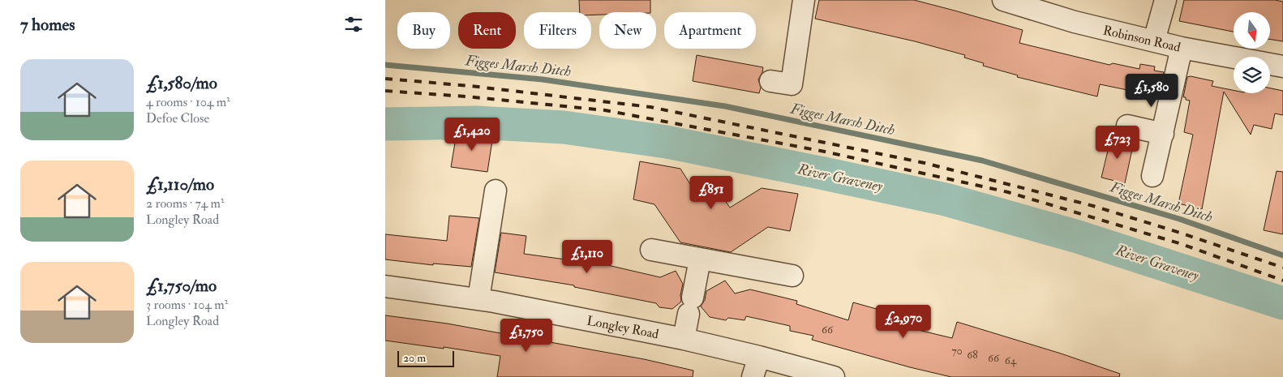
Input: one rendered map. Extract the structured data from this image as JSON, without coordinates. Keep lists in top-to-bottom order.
{
  "streets": {
    "street": ["Robinson Road", "Longley Road"]
  },
  "water": ["Figges Marsh Ditch", "River Graveney"],
  "house_numbers": [
    "66",
    "70",
    "68",
    "66",
    "64"
  ],
  "scale_bar": "20 m",
  "north": "bottom",
  "page": {
    "heading": "7 homes",
    "chip": [
      "Buy",
      "Rent",
      "Filters",
      "New",
      "Apartment"
    ],
    "list": [
      {
        "name": "£1,580/mo",
        "note": "4 rooms · 104 m² · Defoe Close"
      },
      {
        "name": "£1,110/mo",
        "note": "2 rooms · 74 m² · Longley Road"
      },
      {
        "name": "£1,750/mo",
        "note": "3 rooms · 104 m² · Longley Road"
      }
    ],
    "price": [
      "£1,580",
      "£1,420",
      "£723",
      "£851",
      "£1,110",
      "£2,970",
      "£1,750"
    ],
    "scale": "20 m"
  }
}
